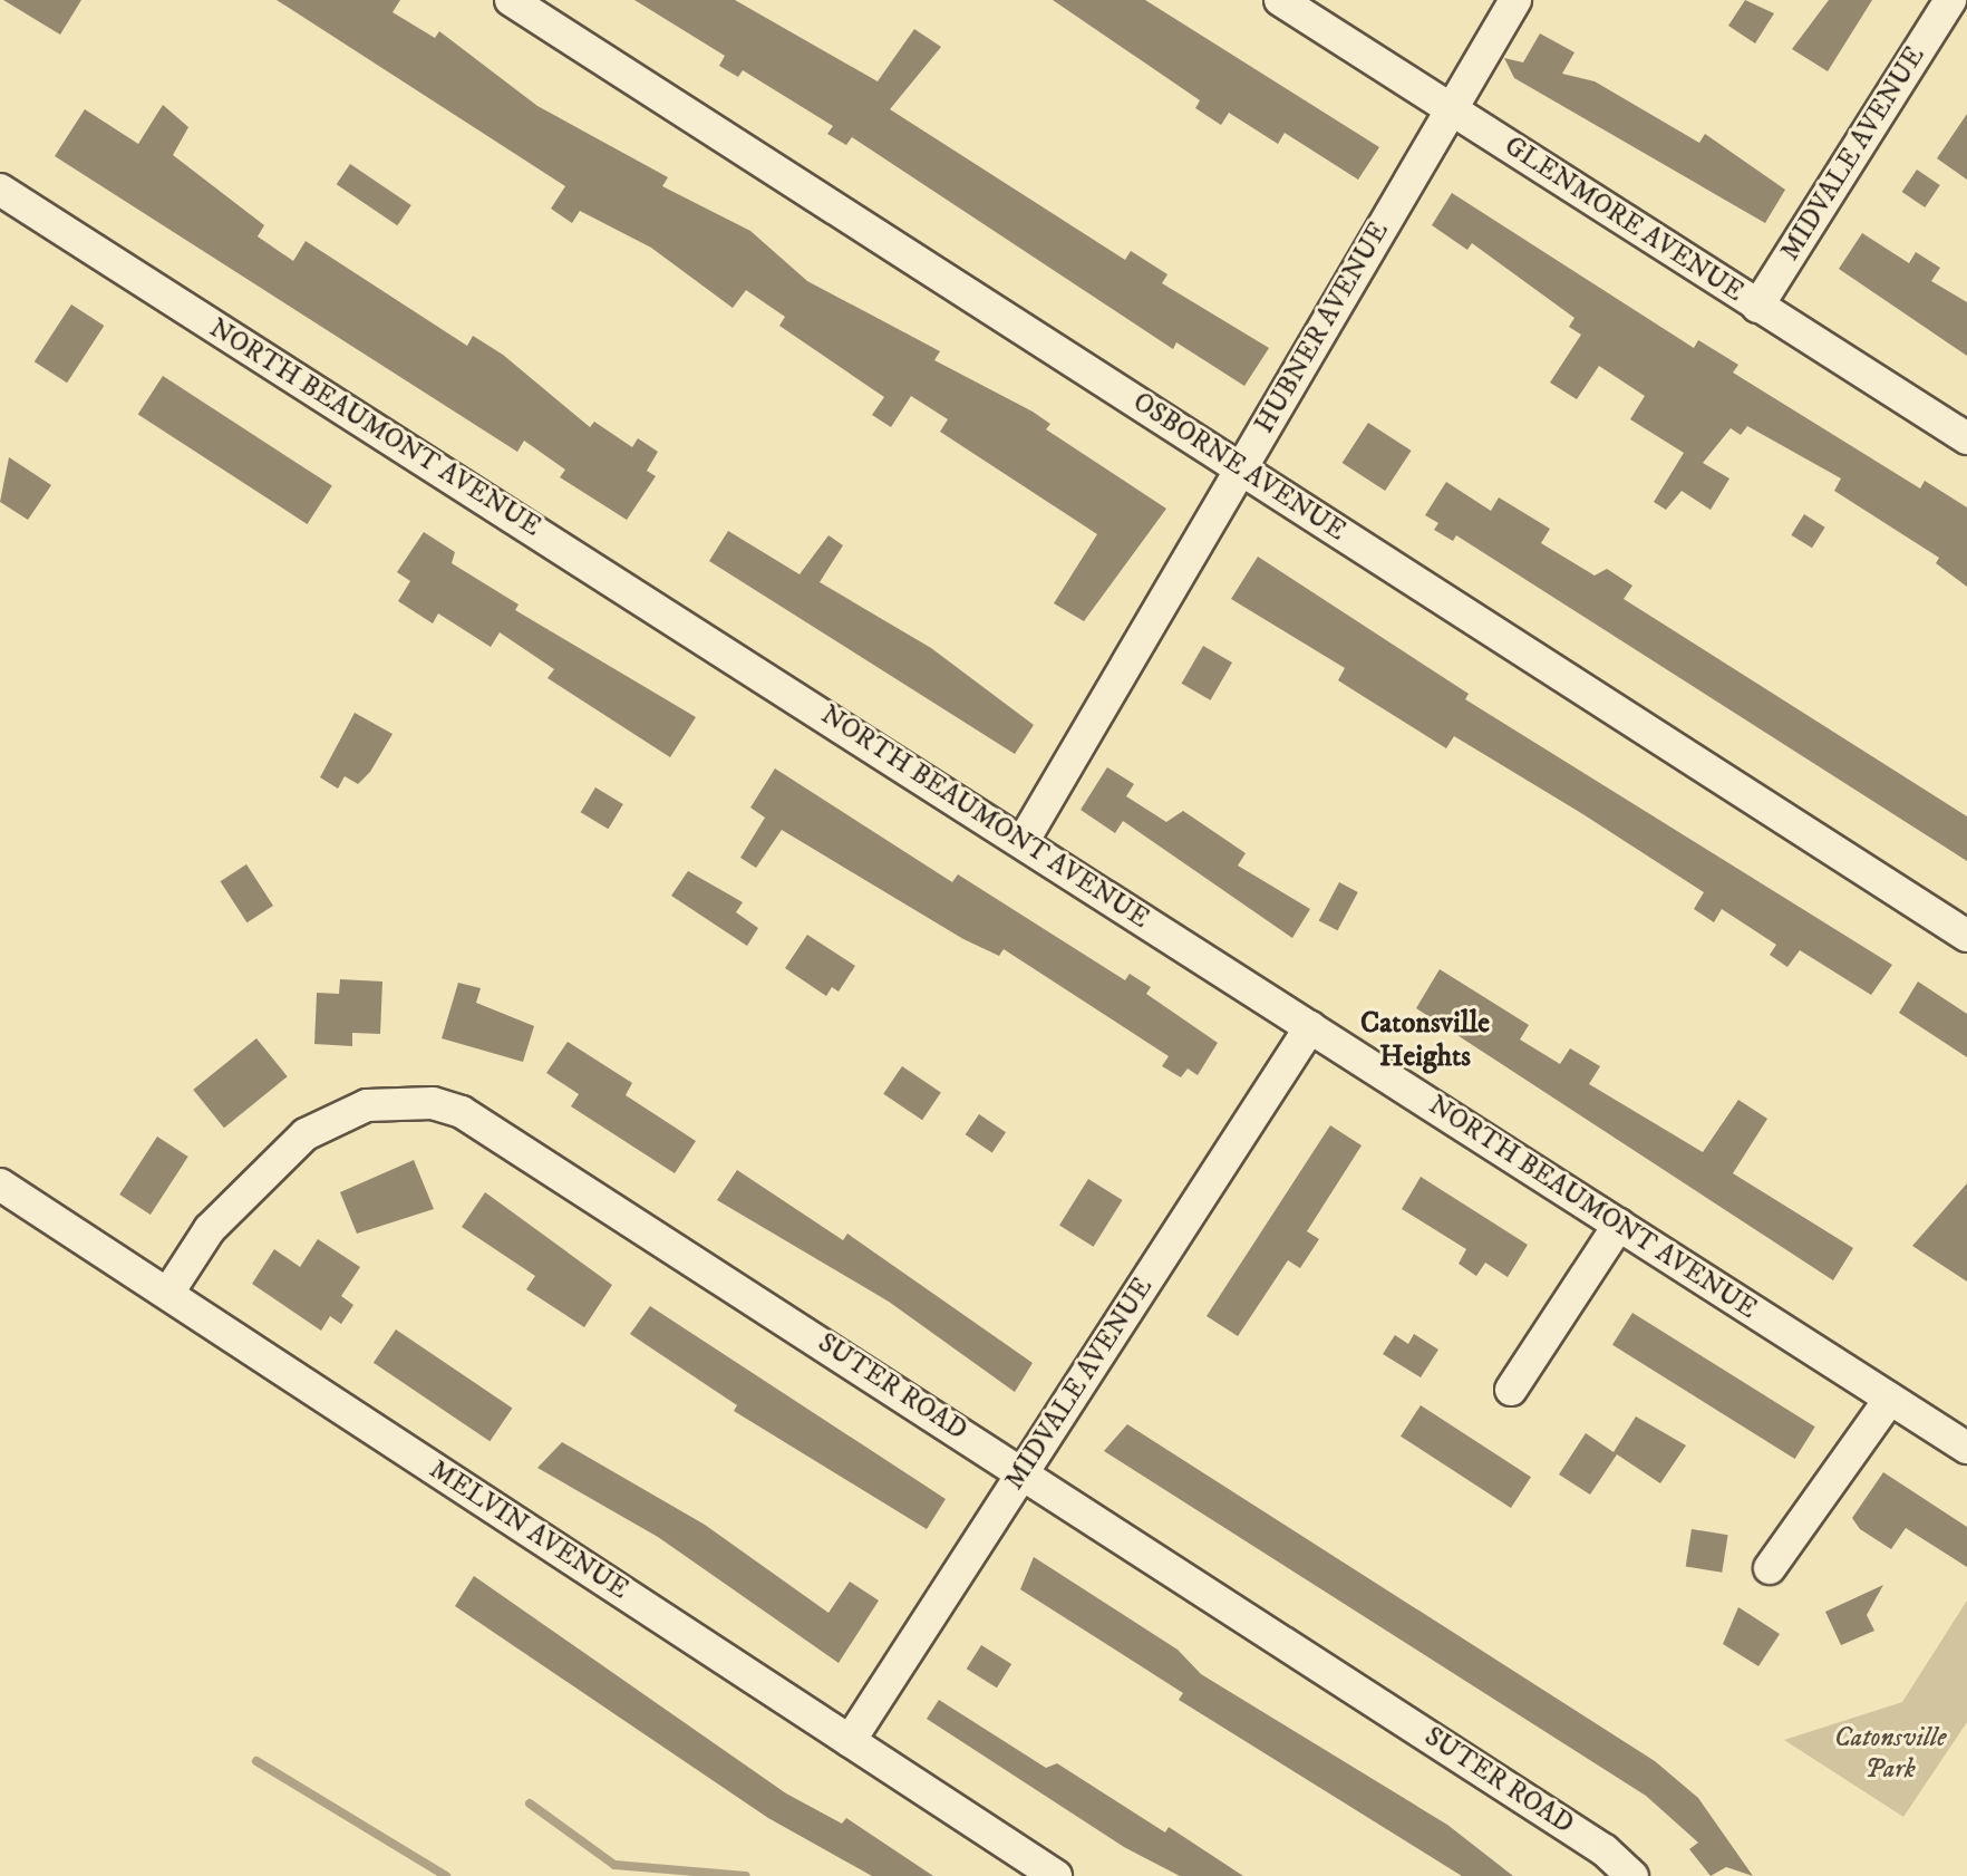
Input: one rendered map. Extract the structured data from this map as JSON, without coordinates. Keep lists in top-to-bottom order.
{
  "streets": {
    "street": [
      "MIDVALE AVENUE",
      "GLENMORE AVENUE",
      "HUBNER AVENUE",
      "NORTH BEAUMONT AVENUE",
      "OSBORNE AVENUE",
      "SUTER ROAD",
      "MELVIN AVENUE"
    ]
  },
  "crossings": [
    ["MIDVALE AVENUE", "GLENMORE AVENUE"],
    ["MIDVALE AVENUE", "NORTH BEAUMONT AVENUE"],
    ["MIDVALE AVENUE", "SUTER ROAD"],
    ["MIDVALE AVENUE", "MELVIN AVENUE"],
    ["GLENMORE AVENUE", "HUBNER AVENUE"],
    ["HUBNER AVENUE", "NORTH BEAUMONT AVENUE"],
    ["HUBNER AVENUE", "OSBORNE AVENUE"],
    ["SUTER ROAD", "MELVIN AVENUE"]
  ],
  "districts": ["Catonsville Heights"],
  "parks": ["Catonsville Park"]
}
